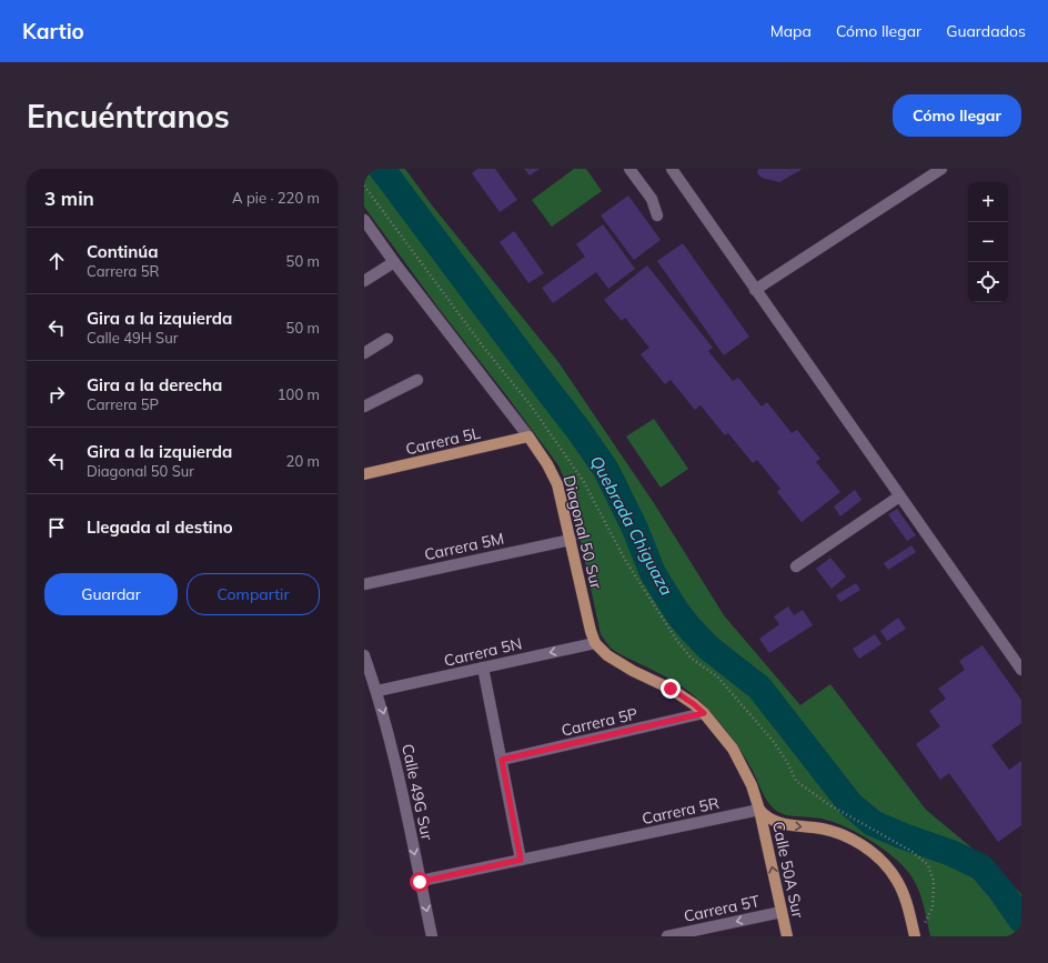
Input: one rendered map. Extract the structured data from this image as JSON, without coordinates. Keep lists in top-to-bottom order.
{
  "streets": {
    "main road": ["Carrera 5L", "Diagonal 50 Sur", "Calle 50A Sur"],
    "street": [
      "Carrera 5M",
      "Carrera 5N",
      "Carrera 5P",
      "Calle 49G Sur",
      "Carrera 5R",
      "Carrera 5T"
    ]
  },
  "crossings": [
    ["Carrera 5L", "Diagonal 50 Sur"],
    ["Diagonal 50 Sur", "Carrera 5M"],
    ["Diagonal 50 Sur", "Carrera 5N"],
    ["Carrera 5N", "Calle 49G Sur"],
    ["Calle 49G Sur", "Carrera 5R"],
    ["Carrera 5R", "Calle 50A Sur"],
    ["Calle 50A Sur", "Carrera 5T"]
  ],
  "one_way": [
    "Carrera 5N",
    "Calle 49G Sur",
    "Calle 50A Sur",
    "Carrera 5T"
  ],
  "water": ["Quebrada Chiguaza"],
  "page": {
    "header": "Kartio",
    "nav": ["Mapa", "Cómo llegar", "Guardados"],
    "buttons": [
      "Cómo llegar",
      ["Guardar", "Compartir"]
    ],
    "title": "Encuéntranos",
    "heading": ["3 min", "A pie · 220 m"],
    "map_buttons": ["+", "−"],
    "list": [
      ["Continúa", "Carrera 5R", "50 m"],
      ["Gira a la izquierda", "Calle 49H Sur", "50 m"],
      ["Gira a la derecha", "Carrera 5P", "100 m"],
      ["Gira a la izquierda", "Diagonal 50 Sur", "20 m"],
      "Llegada al destino"
    ]
  }
}
